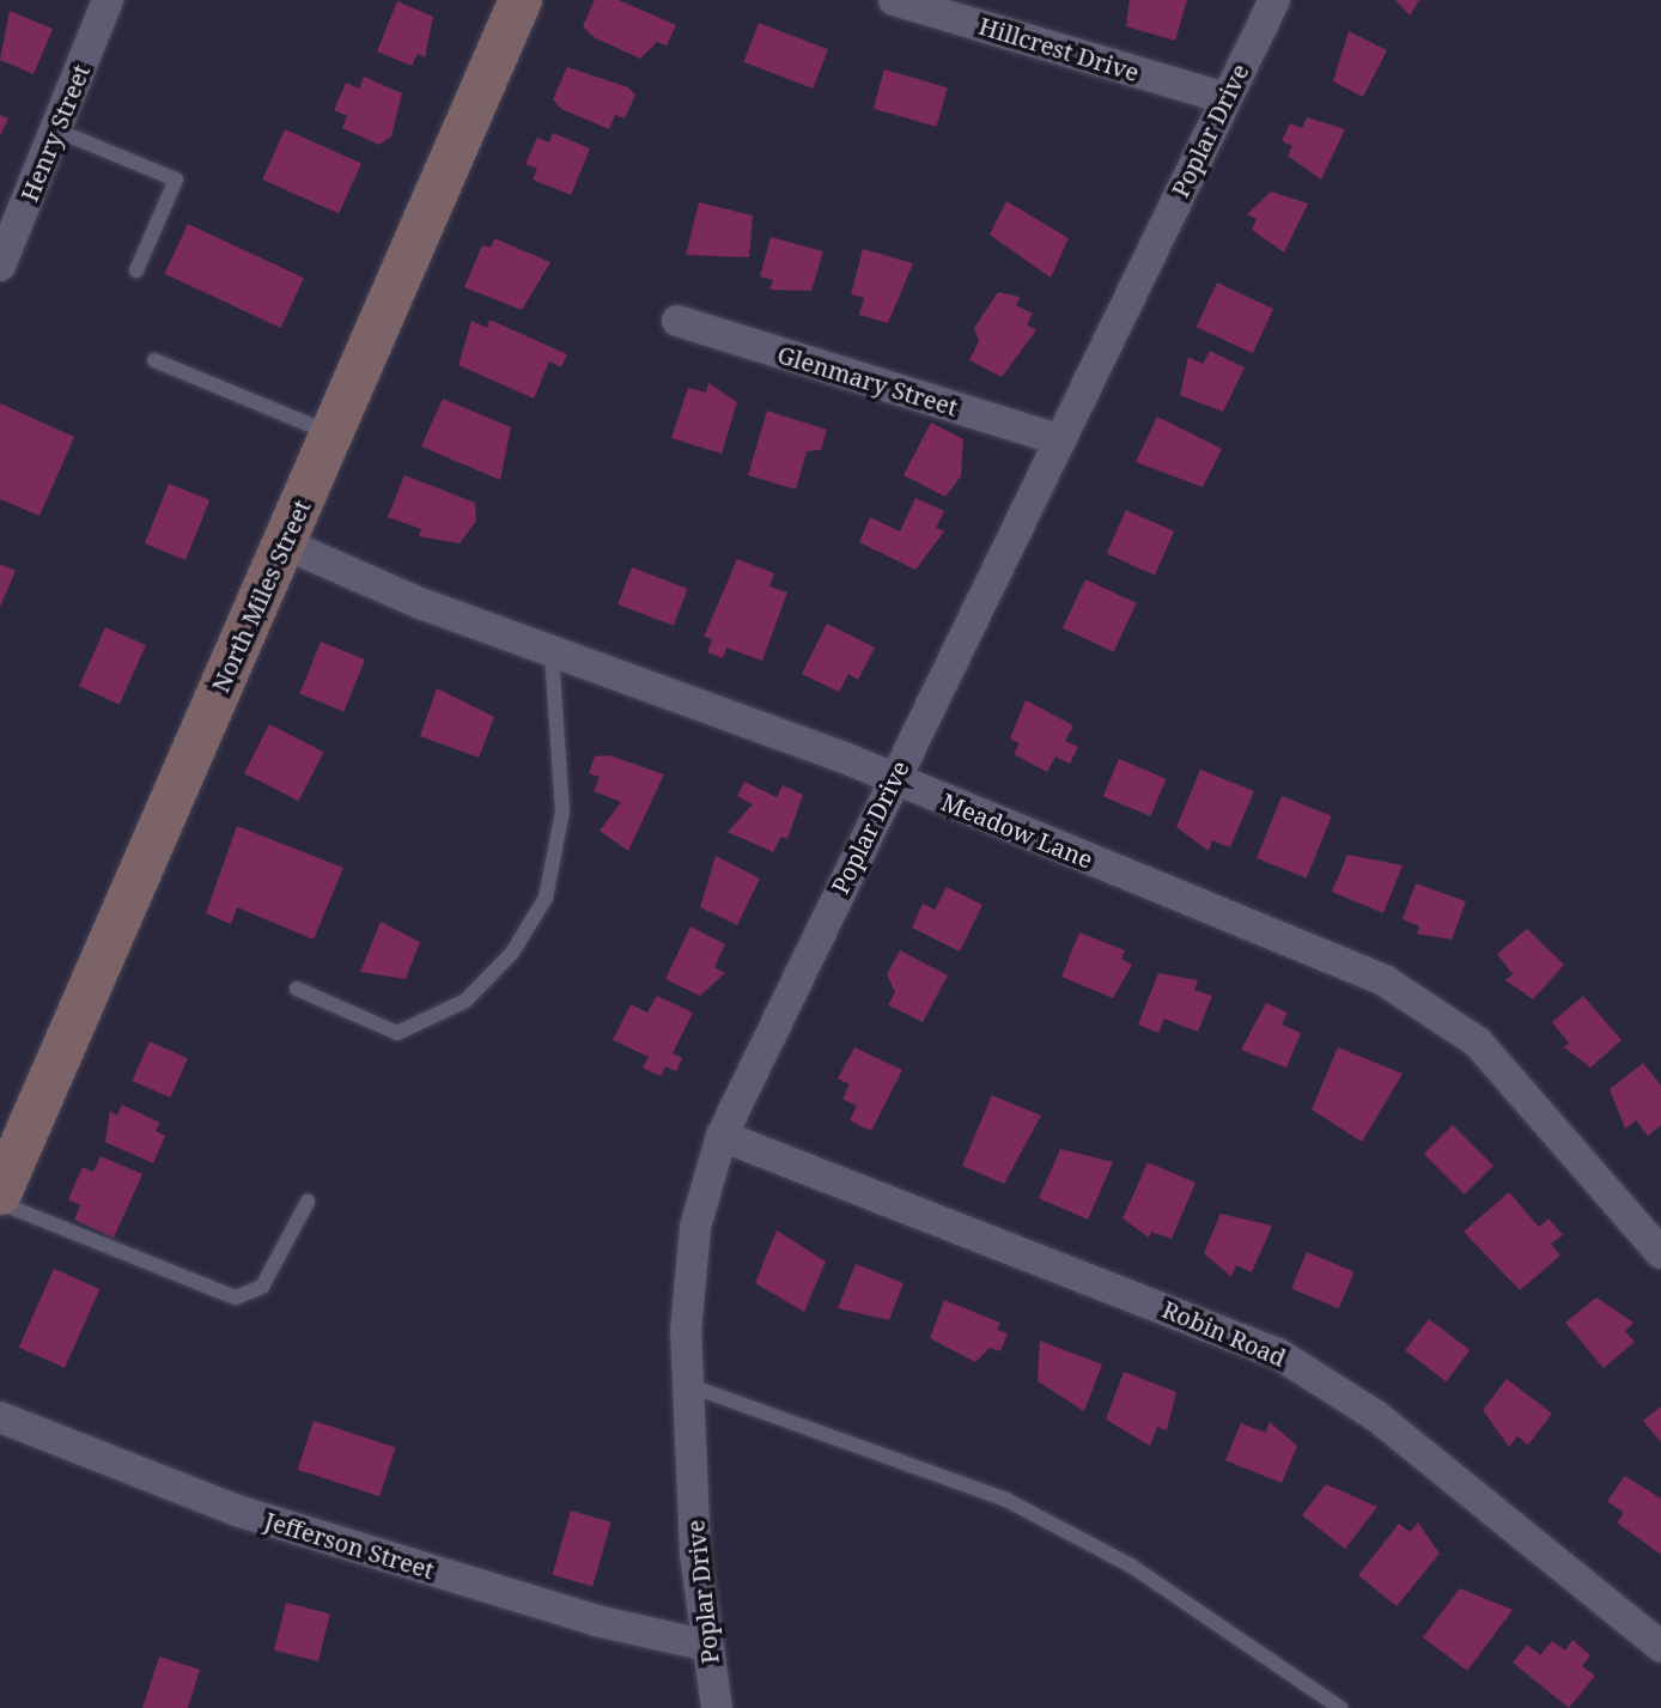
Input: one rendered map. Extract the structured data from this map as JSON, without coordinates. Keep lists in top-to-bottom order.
{
  "streets": {
    "main road": ["North Miles Street"],
    "street": [
      "Hillcrest Drive",
      "Poplar Drive",
      "Henry Street",
      "Glenmary Street",
      "Meadow Lane",
      "Robin Road",
      "Jefferson Street"
    ]
  },
  "crossings": [
    ["Hillcrest Drive", "Poplar Drive"],
    ["Poplar Drive", "Glenmary Street"],
    ["Poplar Drive", "Meadow Lane"],
    ["Poplar Drive", "Robin Road"],
    ["Poplar Drive", "Jefferson Street"],
    ["North Miles Street", "Meadow Lane"]
  ]
}
